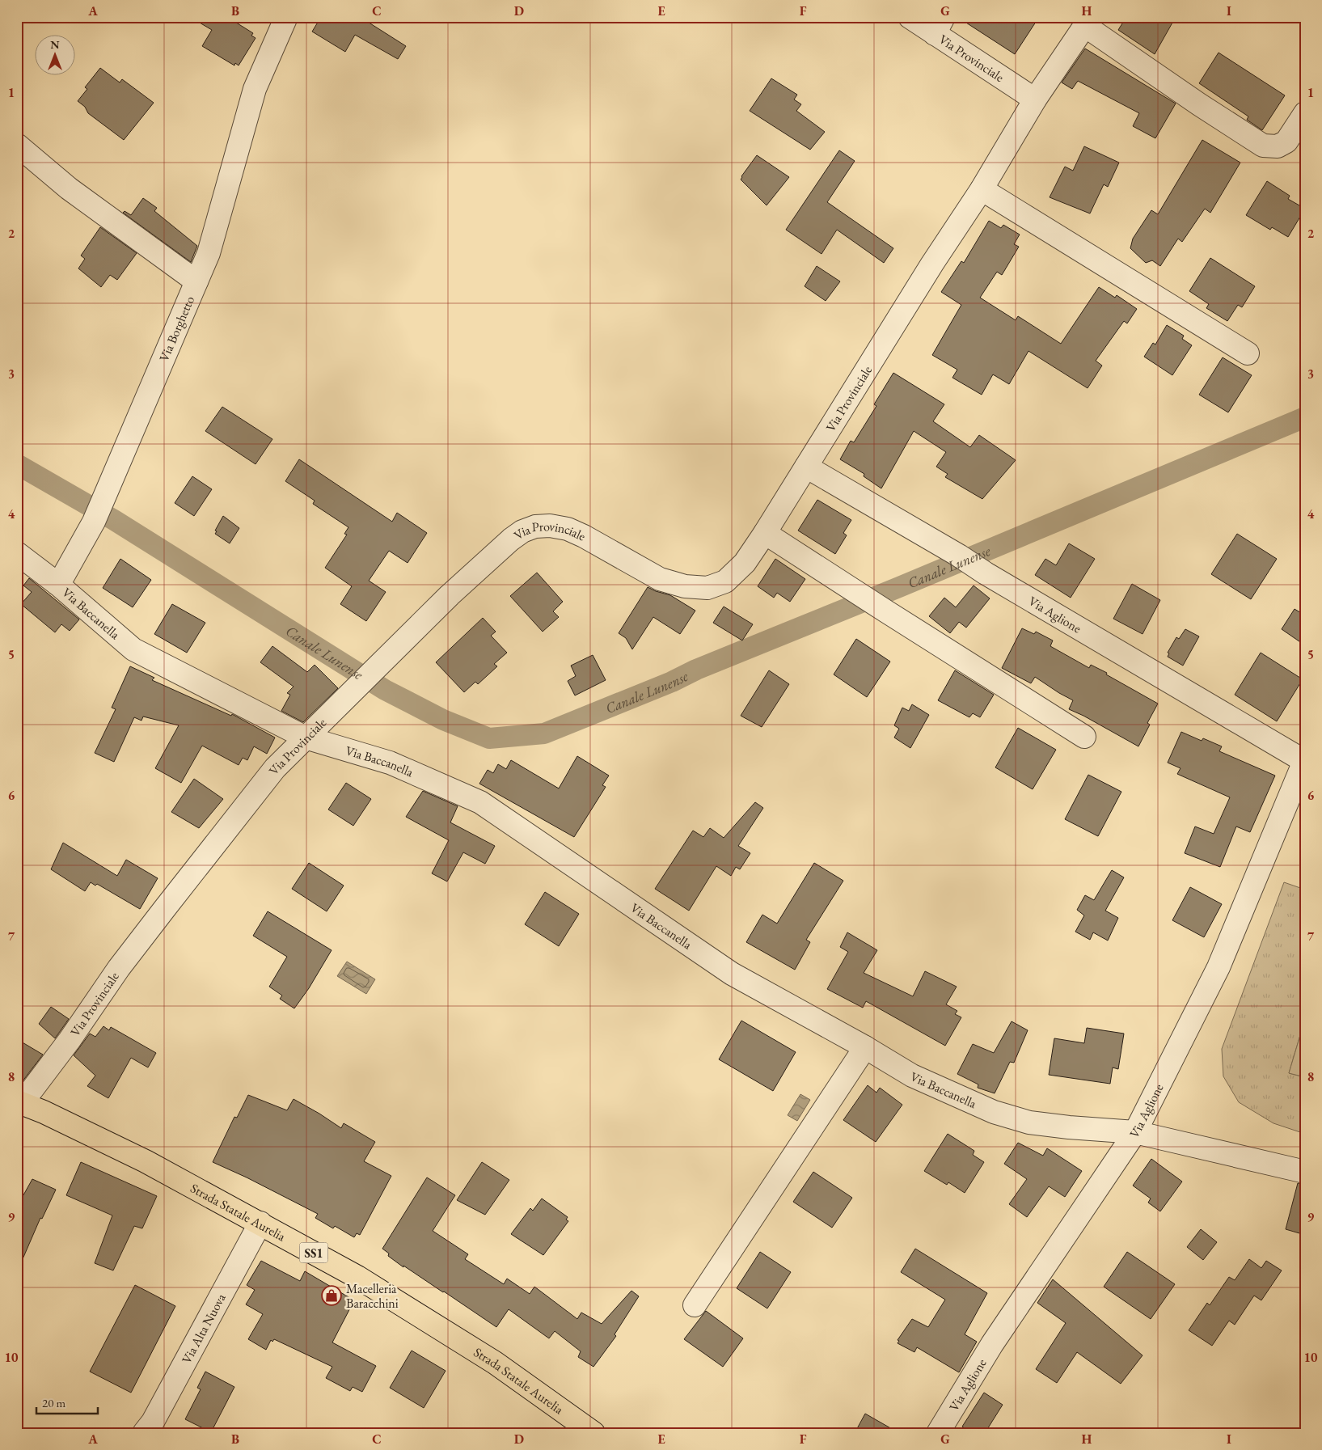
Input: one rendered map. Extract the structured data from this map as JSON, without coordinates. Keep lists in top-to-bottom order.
{
  "streets": {
    "main road": ["Strada Statale Aurelia", "SS1"],
    "street": [
      "Via Provinciale",
      "Via Borghetto",
      "Via Baccanella",
      "Via Aglione",
      "Via Alta Nuova"
    ]
  },
  "crossings": [
    ["Via Provinciale", "Via Baccanella"],
    ["Via Provinciale", "Via Aglione"],
    ["Via Provinciale", "Strada Statale Aurelia"],
    ["Via Borghetto", "Via Baccanella"],
    ["Via Baccanella", "Via Aglione"],
    ["Strada Statale Aurelia", "Via Alta Nuova"]
  ],
  "water": ["Canale Lunense"],
  "places": {
    "shop": ["Macelleria Baracchini"]
  },
  "scale_bar": "20 m",
  "north": "top",
  "grid": {
    "columns": [
      "A",
      "B",
      "C",
      "D",
      "E",
      "F",
      "G",
      "H",
      "I"
    ],
    "rows": [
      "1",
      "2",
      "3",
      "4",
      "5",
      "6",
      "7",
      "8",
      "9",
      "10"
    ]
  }
}
